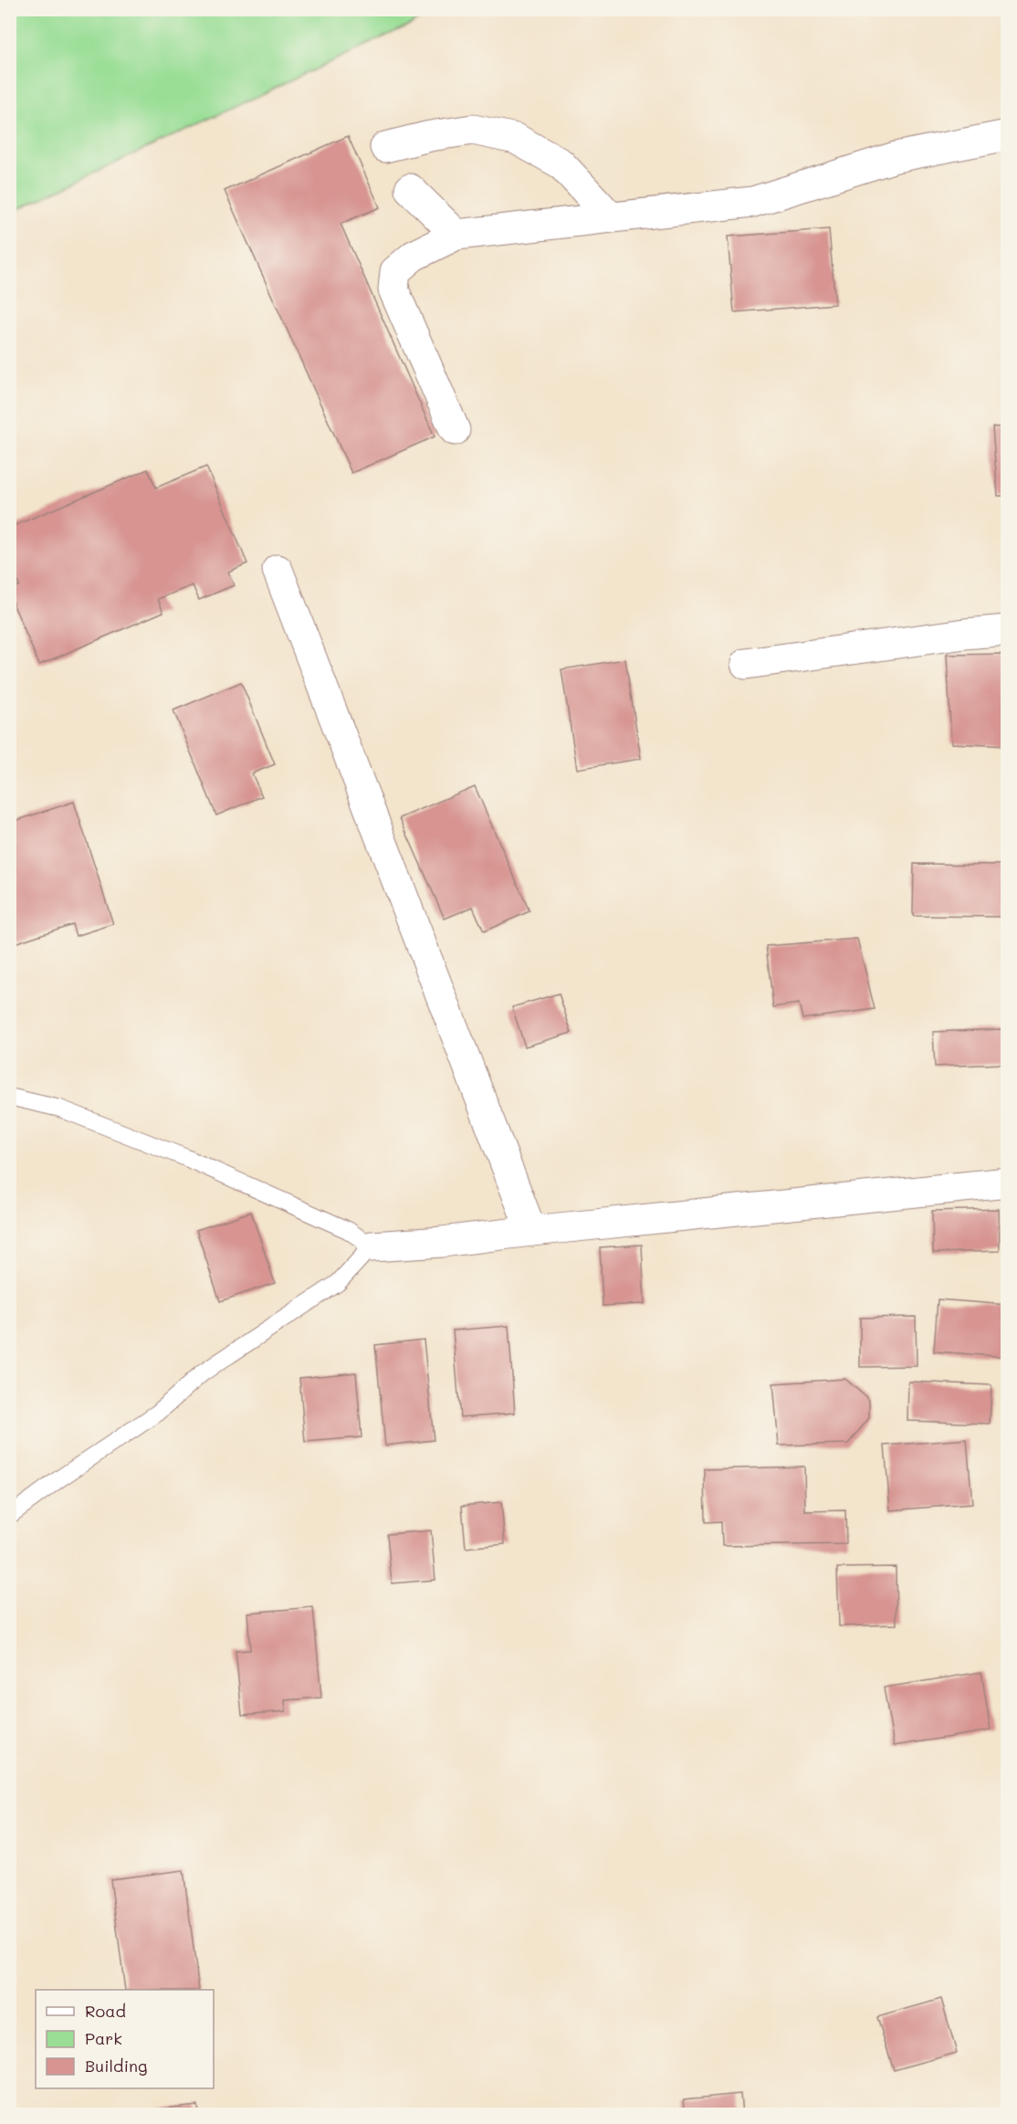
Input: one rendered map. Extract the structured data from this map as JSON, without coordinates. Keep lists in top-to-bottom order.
{
  "legend": ["Road", "Park", "Building"]
}
